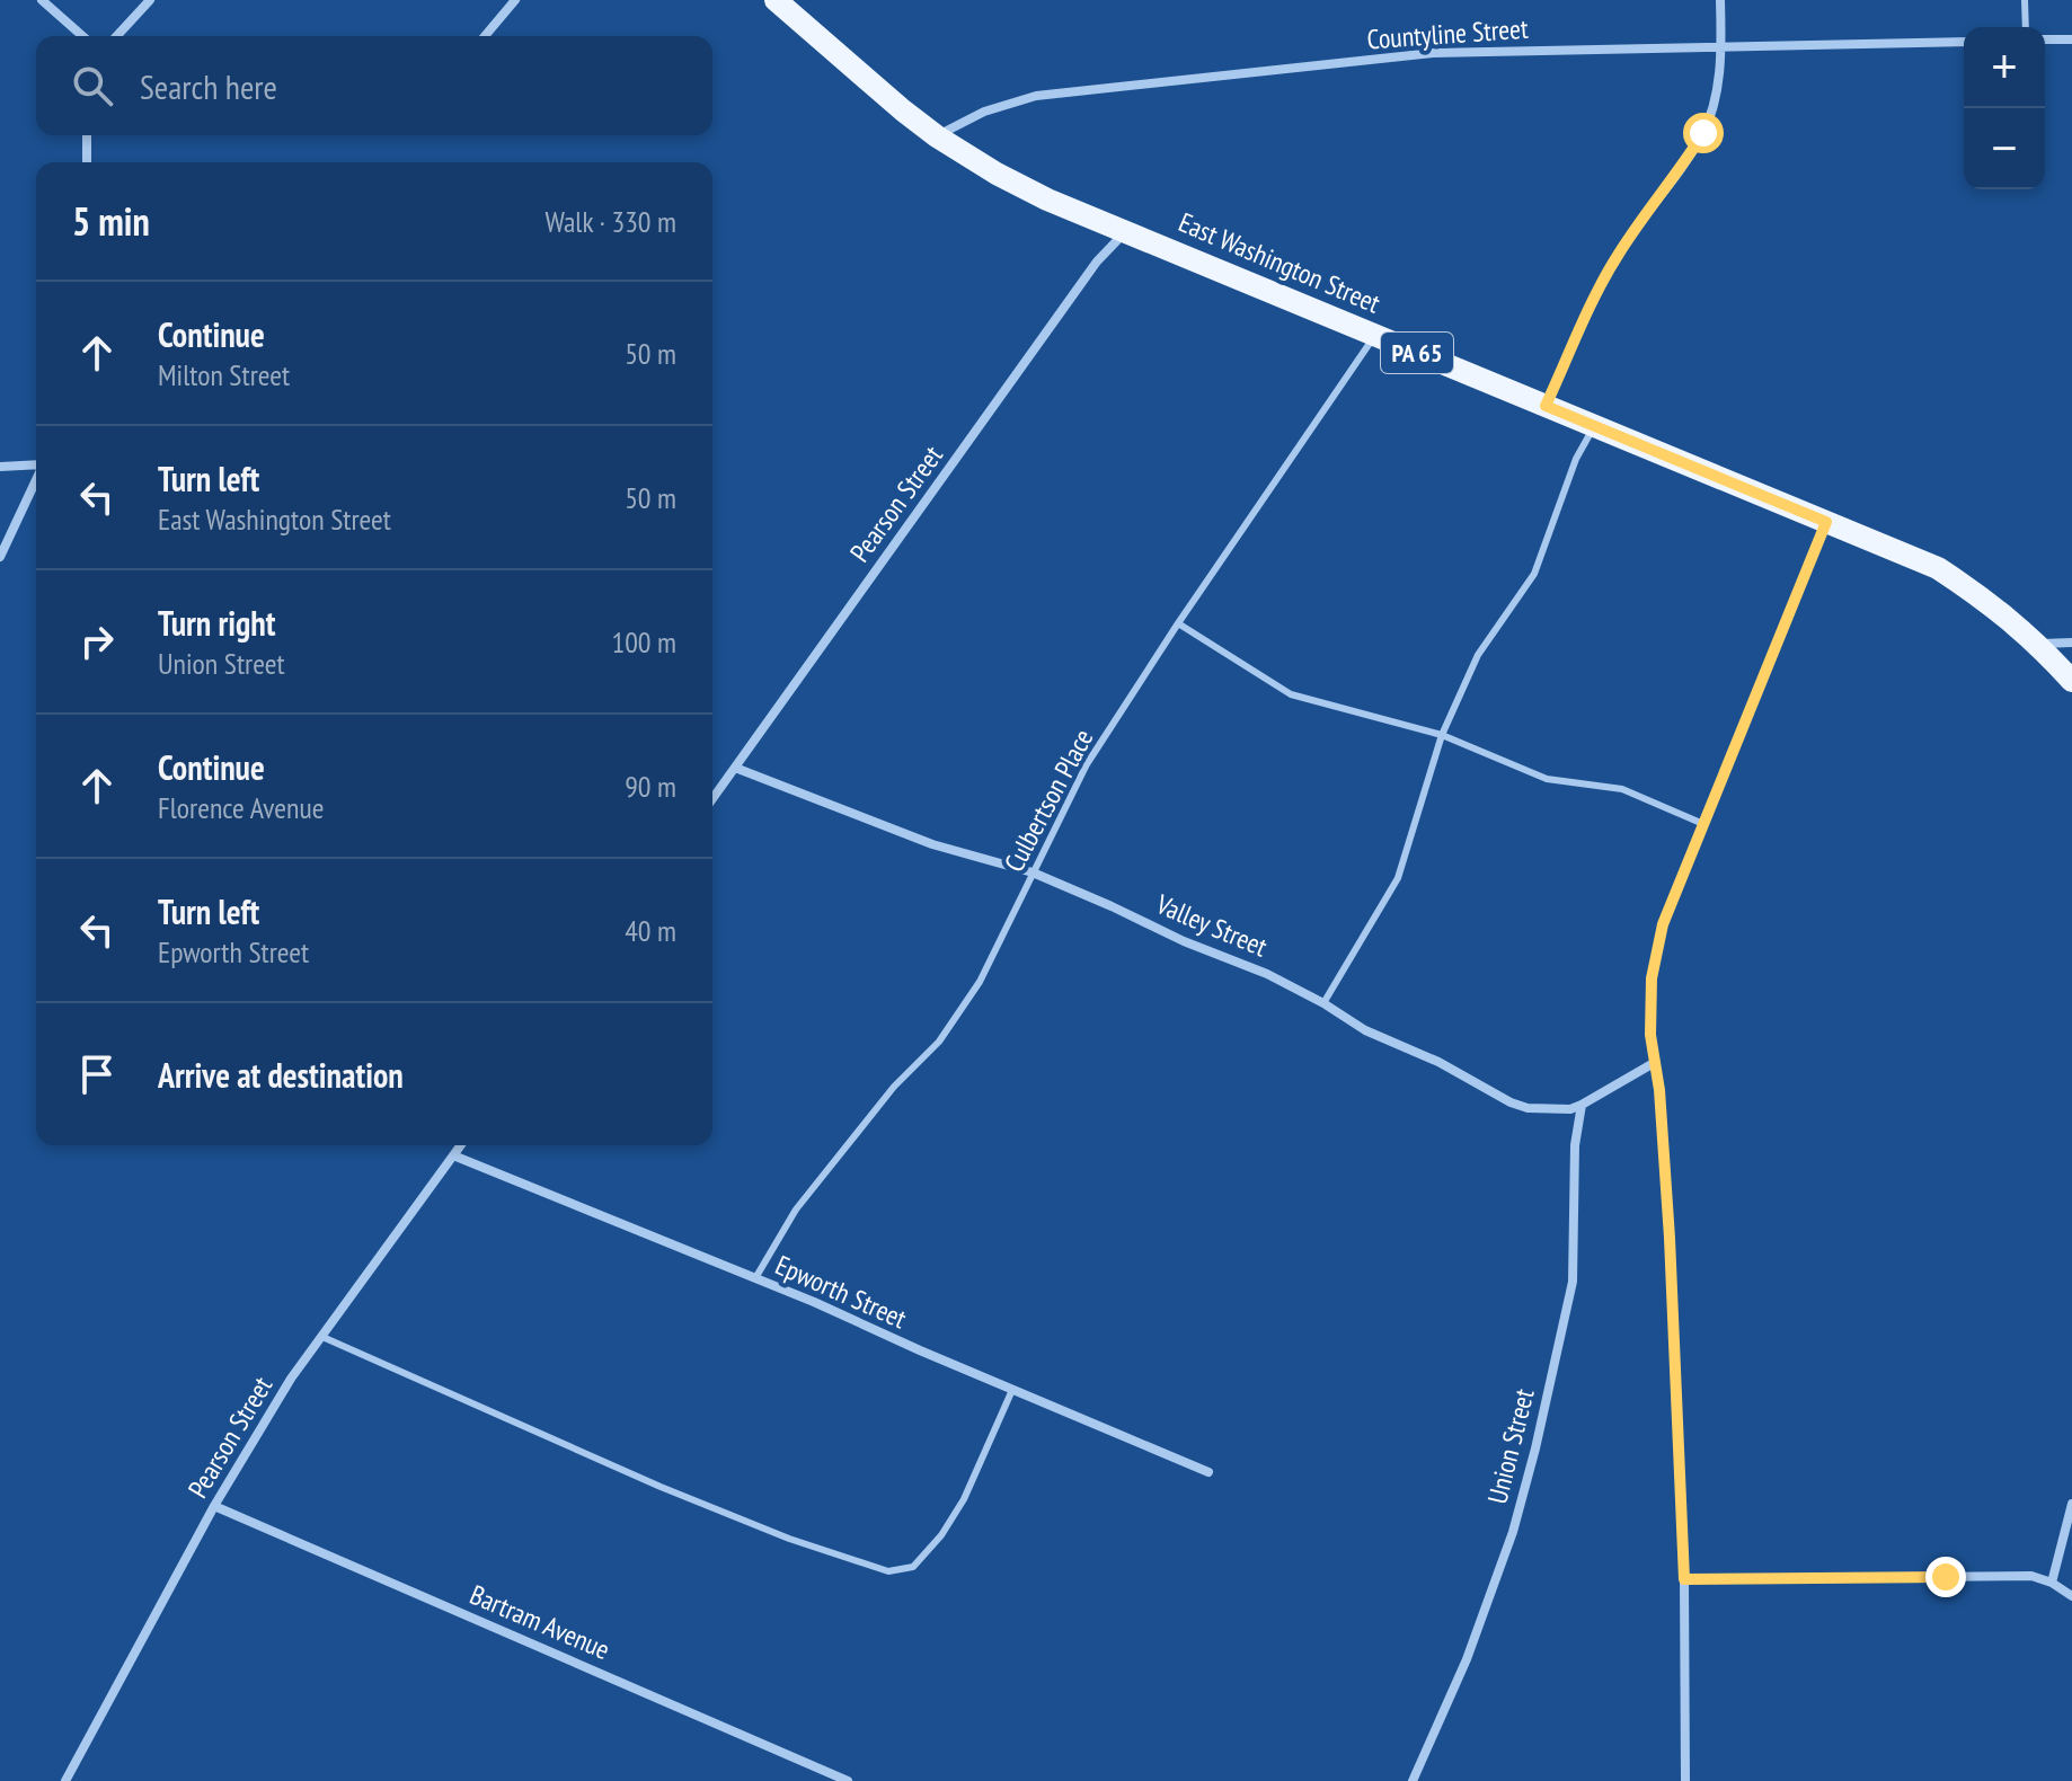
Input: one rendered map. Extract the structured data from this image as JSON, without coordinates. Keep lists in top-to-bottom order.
{
  "streets": {
    "main road": ["East Washington Street", "PA 65"],
    "street": [
      "Countyline Street",
      "Pearson Street",
      "Valley Street",
      "Epworth Street",
      "Union Street",
      "Bartram Avenue"
    ],
    "lane": ["Culbertson Place"]
  },
  "crossings": [
    ["Countyline Street", "East Washington Street"],
    ["East Washington Street", "Pearson Street"],
    ["East Washington Street", "Culbertson Place"],
    ["Pearson Street", "Valley Street"],
    ["Pearson Street", "Epworth Street"],
    ["Pearson Street", "Bartram Avenue"],
    ["Culbertson Place", "Valley Street"],
    ["Culbertson Place", "Epworth Street"],
    ["Valley Street", "Union Street"]
  ],
  "page": {
    "map_buttons": ["+", "−"],
    "search": "Search here",
    "heading": ["5 min", "Walk · 330 m"],
    "list": [
      ["Continue", "Milton Street", "50 m"],
      ["Turn left", "East Washington Street", "50 m"],
      ["Turn right", "Union Street", "100 m"],
      ["Continue", "Florence Avenue", "90 m"],
      ["Turn left", "Epworth Street", "40 m"],
      "Arrive at destination"
    ]
  }
}
